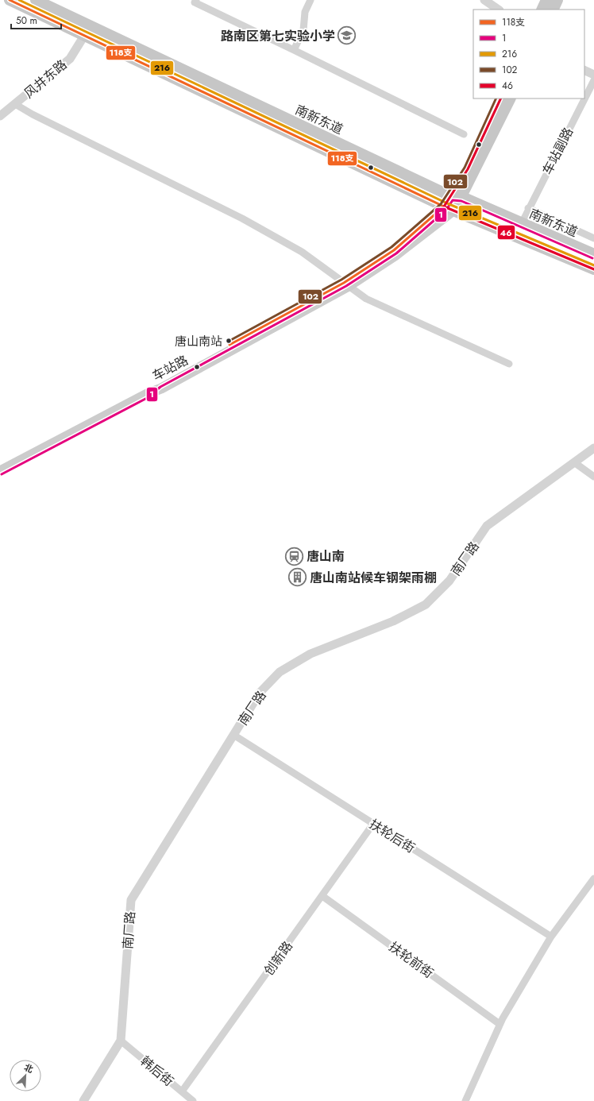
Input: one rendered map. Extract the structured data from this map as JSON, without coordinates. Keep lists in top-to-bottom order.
{
  "streets": {
    "main road": ["南新东道", "车站路"],
    "street": [
      "风井东路",
      "车站副路",
      "南厂路",
      "扶轮后街",
      "创新路",
      "扶轮前街",
      "韩后街"
    ]
  },
  "crossings": [
    ["风井东路", "南新东道"],
    ["南新东道", "车站副路"],
    ["南新东道", "车站路"],
    ["南厂路", "扶轮后街"],
    ["南厂路", "韩后街"],
    ["扶轮后街", "创新路"],
    ["创新路", "扶轮前街"],
    ["创新路", "韩后街"]
  ],
  "places": {
    "school or university": ["路南区第七实验小学"],
    "other": ["唐山南站"],
    "station": ["唐山南"],
    "building": ["唐山南站候车钢架雨棚"]
  },
  "lines": [
    "transit line 118支",
    "transit line 216",
    "transit line 102",
    "transit line 46",
    "transit line 1"
  ],
  "legend": [
    "118支",
    "1",
    "216",
    "102",
    "46"
  ],
  "scale_bar": "50 m",
  "north": "top right"
}
